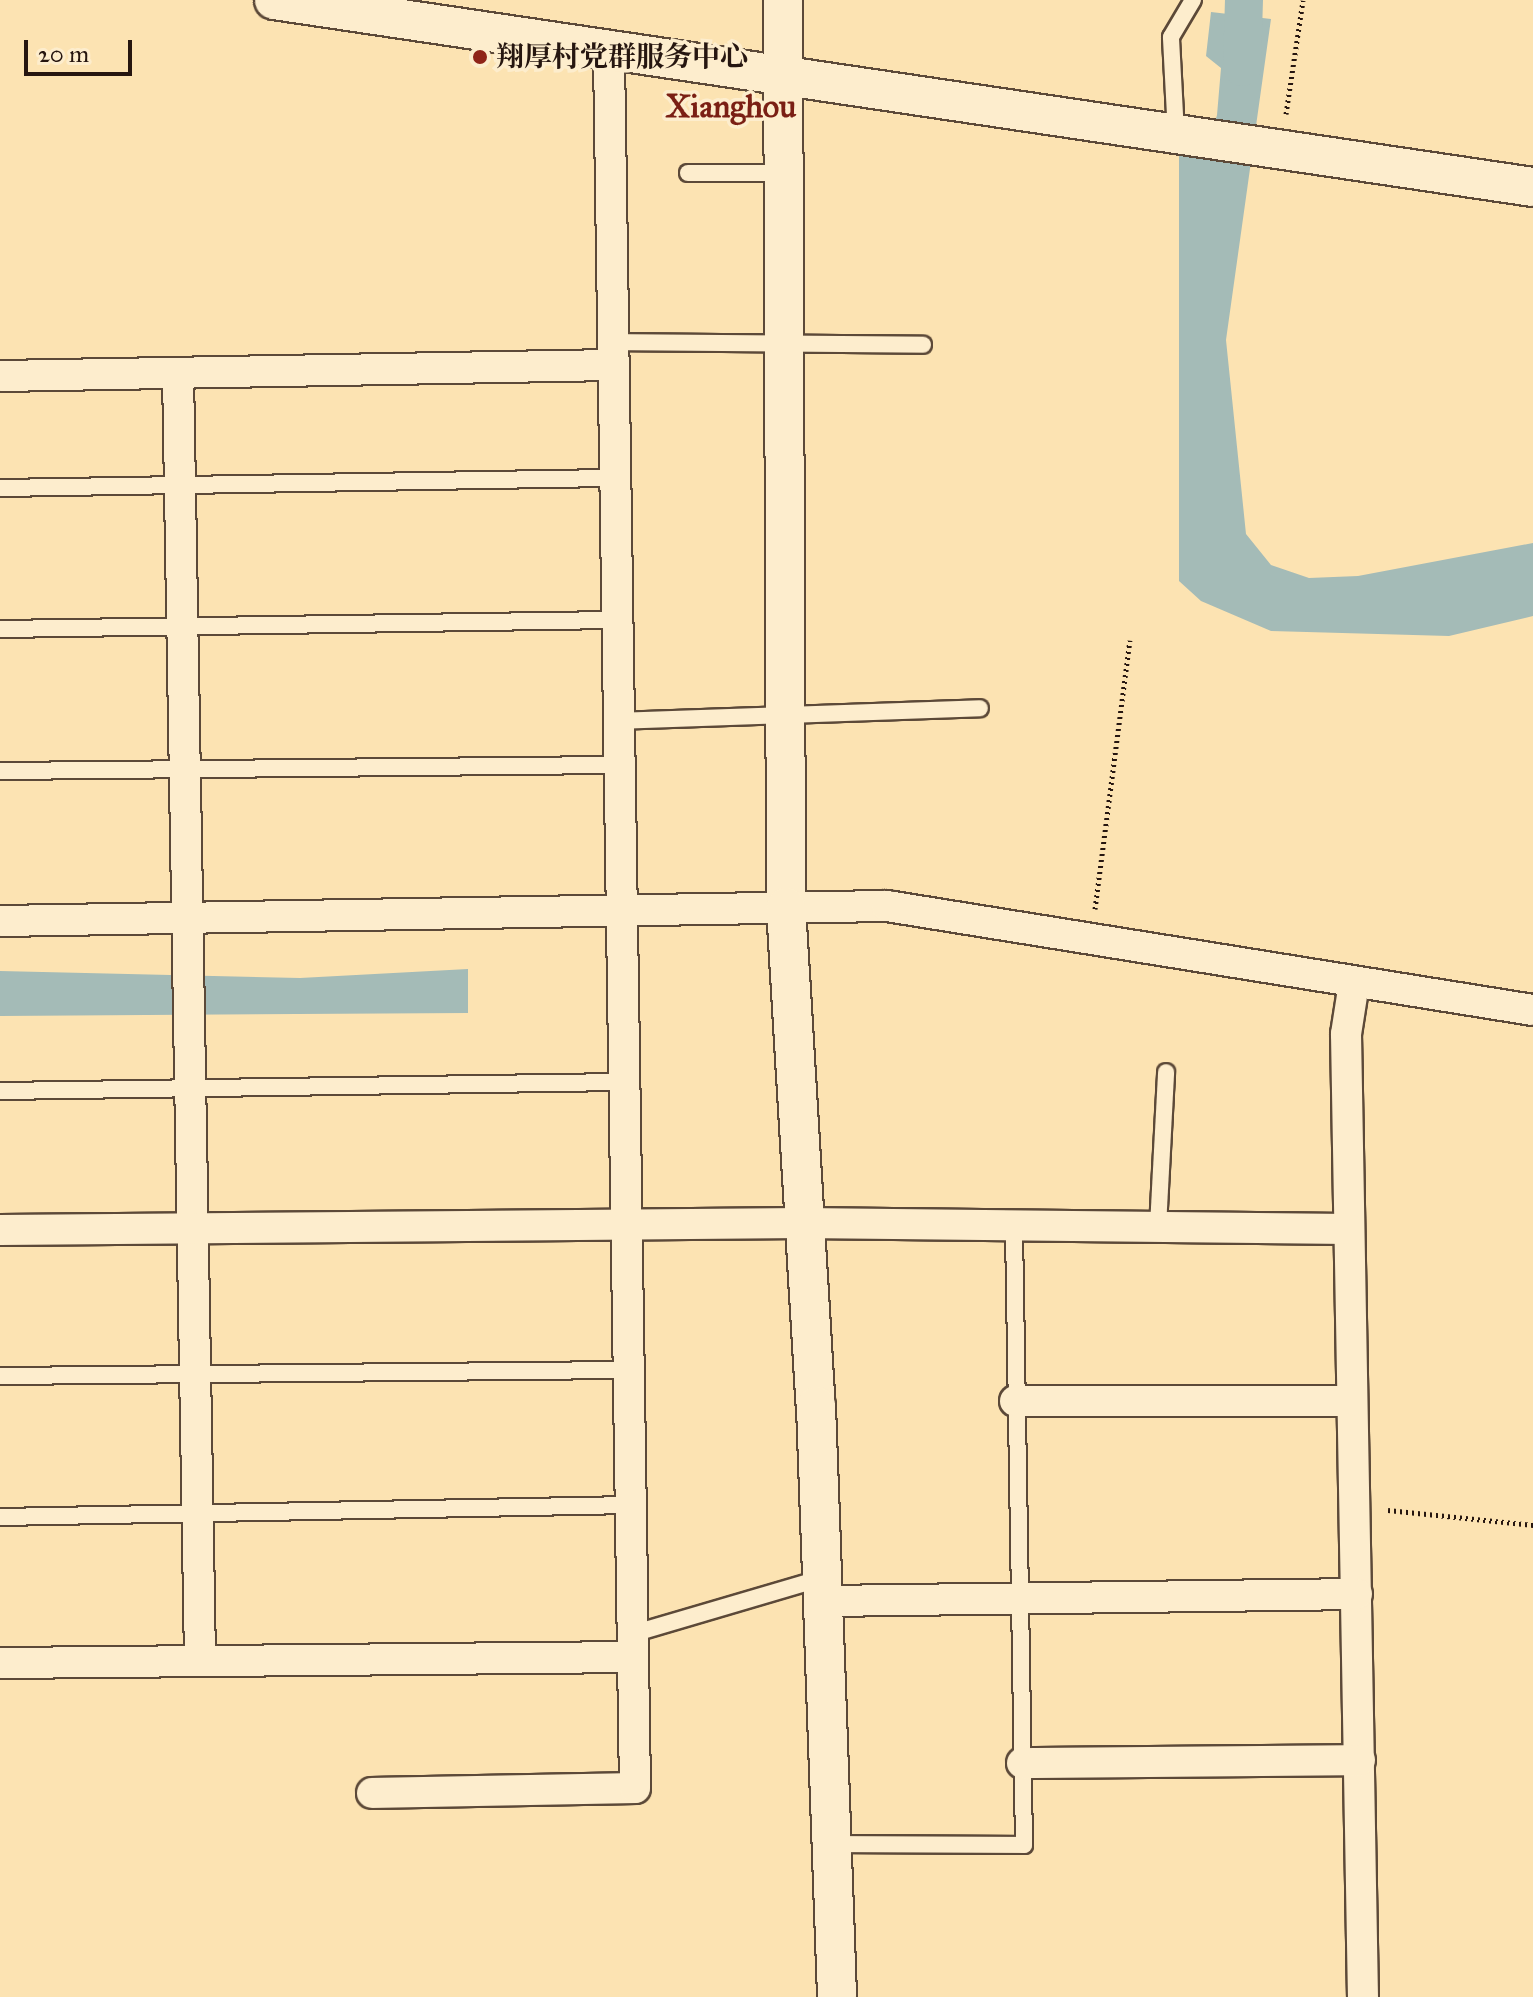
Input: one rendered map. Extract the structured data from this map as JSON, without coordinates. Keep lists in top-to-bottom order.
{
  "districts": ["Xianghou"],
  "places": ["翔厚村党群服务中心"],
  "scale_bar": "20 m"
}
